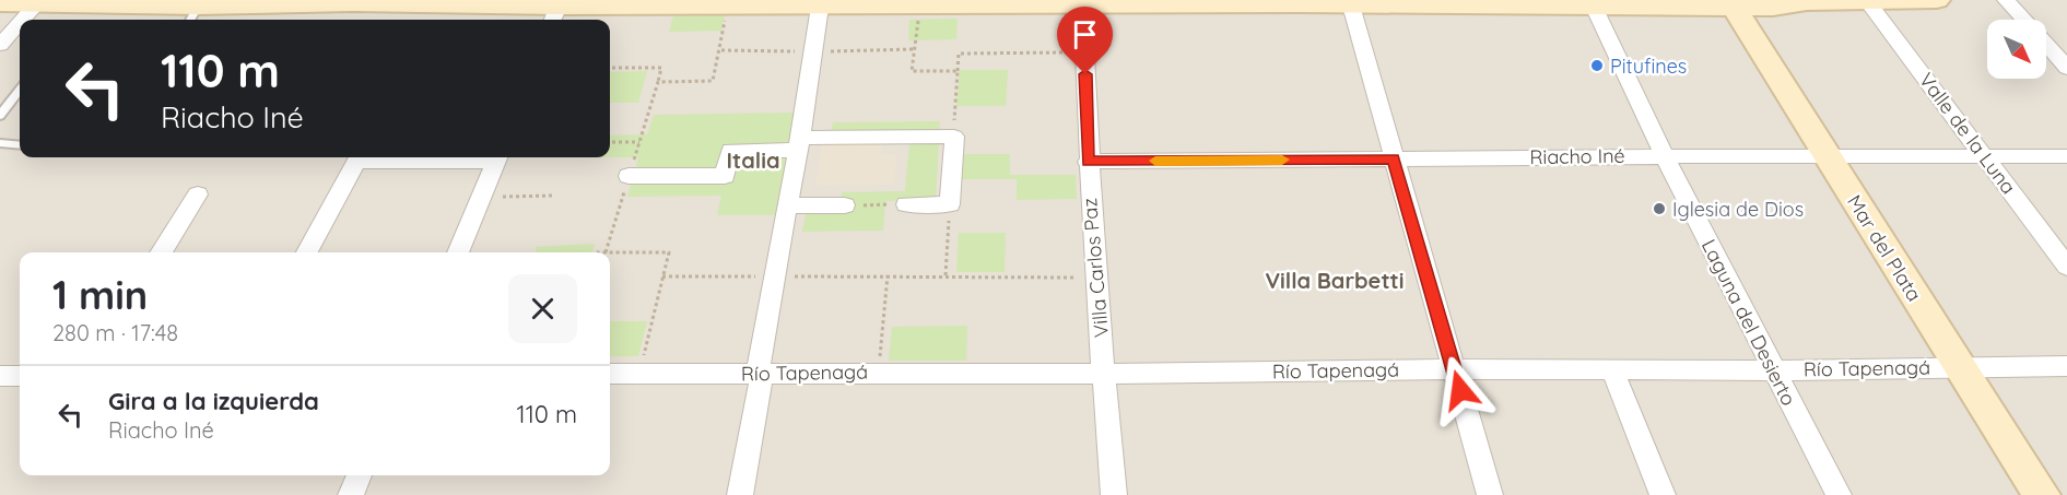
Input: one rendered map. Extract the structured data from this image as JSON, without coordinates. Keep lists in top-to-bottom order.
{
  "streets": {
    "main road": ["Mar del Plata"],
    "street": [
      "Valle de la Luna",
      "Riacho Iné",
      "Villa Carlos Paz",
      "Laguna del Desierto",
      "Río Tapenagá"
    ]
  },
  "crossings": [
    ["Valle de la Luna", "Riacho Iné"],
    ["Riacho Iné", "Mar del Plata"],
    ["Riacho Iné", "Villa Carlos Paz"],
    ["Riacho Iné", "Laguna del Desierto"],
    ["Mar del Plata", "Río Tapenagá"],
    ["Villa Carlos Paz", "Río Tapenagá"],
    ["Laguna del Desierto", "Río Tapenagá"]
  ],
  "districts": ["Italia", "Villa Barbetti"],
  "places": ["Pitufines", "Iglesia de Dios"],
  "north": "bottom right",
  "page": {
    "turn": ["110 m", "Riacho Iné"],
    "heading": ["1 min", "280 m · 17:48"],
    "list": [
      {
        "name": "Gira a la izquierda",
        "note": "Riacho Iné",
        "value": "110 m"
      }
    ]
  }
}
